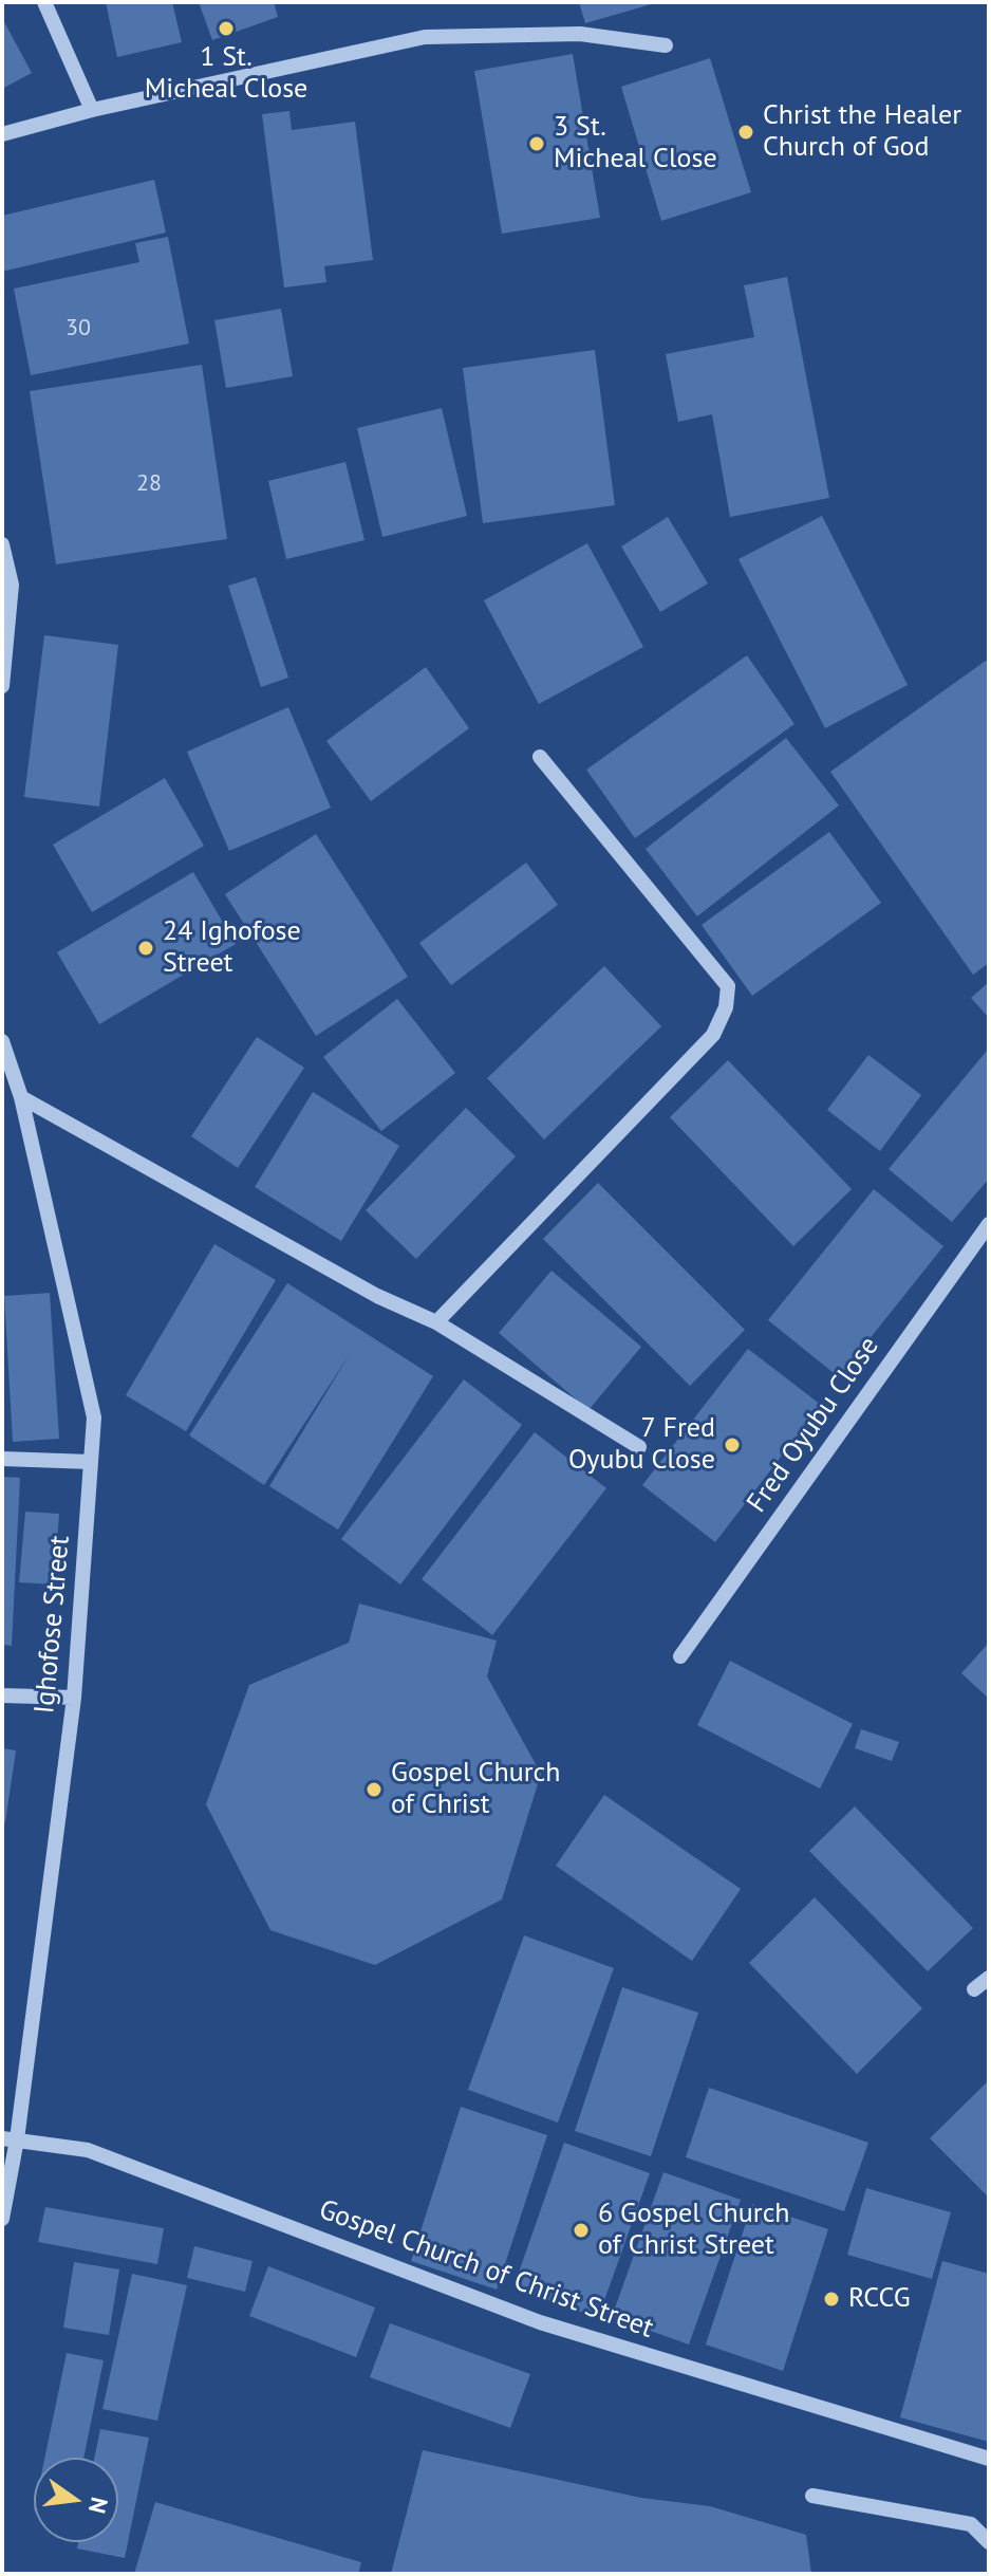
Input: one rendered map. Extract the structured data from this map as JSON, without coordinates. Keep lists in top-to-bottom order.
{
  "streets": {
    "street": ["Fred Oyubu Close", "Ighofose Street", "Gospel Church of Christ Street"]
  },
  "crossings": [
    ["Ighofose Street", "Gospel Church of Christ Street"]
  ],
  "places": [
    "1 St. Micheal Close",
    "Christ the Healer Church of God",
    "3 St. Micheal Close",
    "24 Ighofose Street",
    "7 Fred Oyubu Close",
    "Gospel Church of Christ",
    "6 Gospel Church of Christ Street",
    "RCCG"
  ],
  "house_numbers": ["30", "28"],
  "north": "right"
}
